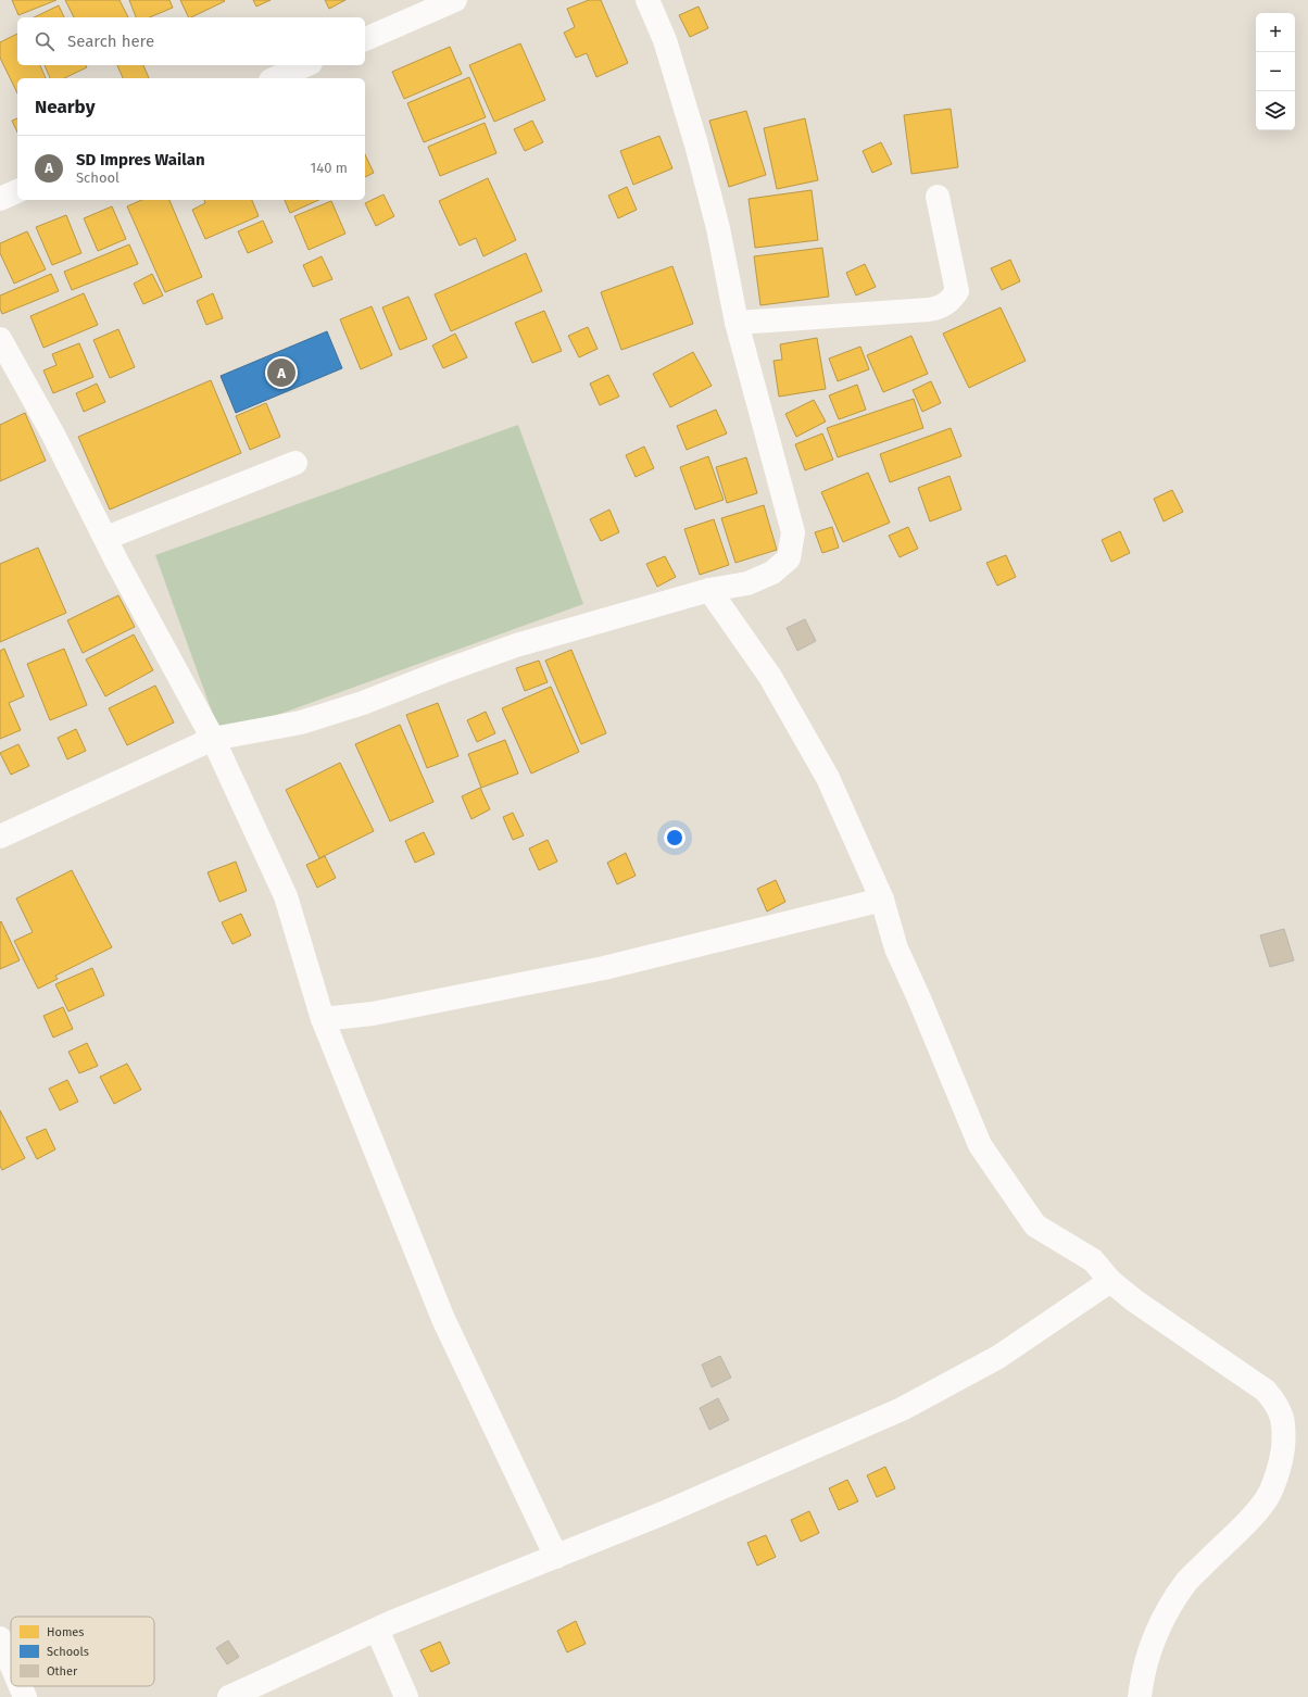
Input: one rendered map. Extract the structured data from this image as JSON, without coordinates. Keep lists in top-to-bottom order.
{
  "legend": ["Homes", "Schools", "Other"],
  "page": {
    "map_buttons": ["+", "−"],
    "search": "Search here",
    "heading": "Nearby",
    "list": [
      {
        "mark": "A",
        "name": "SD Impres Wailan",
        "note": "School",
        "value": "140 m"
      }
    ],
    "pins": "A"
  }
}
